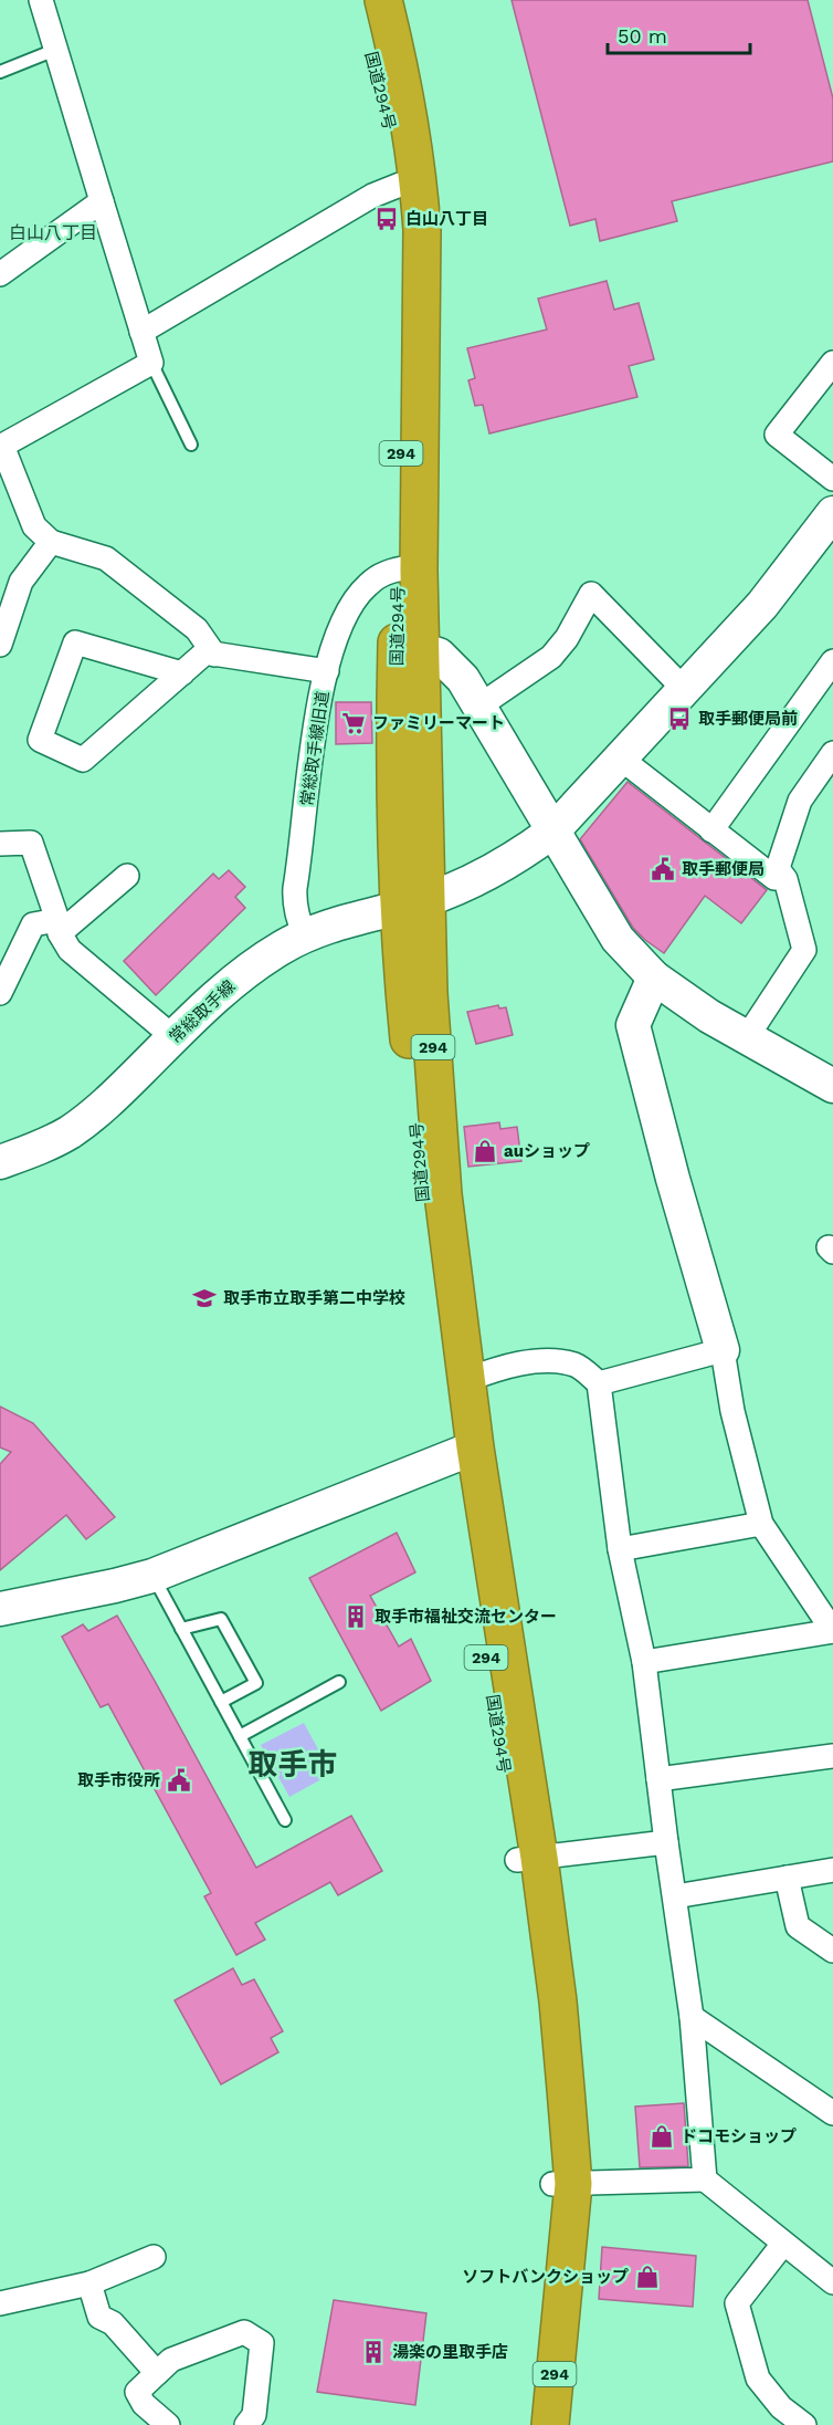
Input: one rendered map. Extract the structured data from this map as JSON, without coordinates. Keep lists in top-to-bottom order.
{
  "streets": {
    "highway": ["国道294号", "294"],
    "street": ["常総取手線旧道", "常総取手線"]
  },
  "crossings": [
    ["国道294号", "常総取手線旧道"],
    ["国道294号", "常総取手線"],
    ["常総取手線旧道", "常総取手線"]
  ],
  "districts": ["白山八丁目", "取手市"],
  "places": {
    "bus stop": ["白山八丁目", "取手郵便局前"],
    "supermarket": ["ファミリーマート"],
    "public building": ["取手郵便局", "取手市役所"],
    "shop": ["auショップ", "ドコモショップ", "ソフトバンクショップ"],
    "school or university": ["取手市立取手第二中学校"],
    "building": ["取手市福祉交流センター", "湯楽の里取手店"]
  },
  "scale_bar": "50 m"
}
